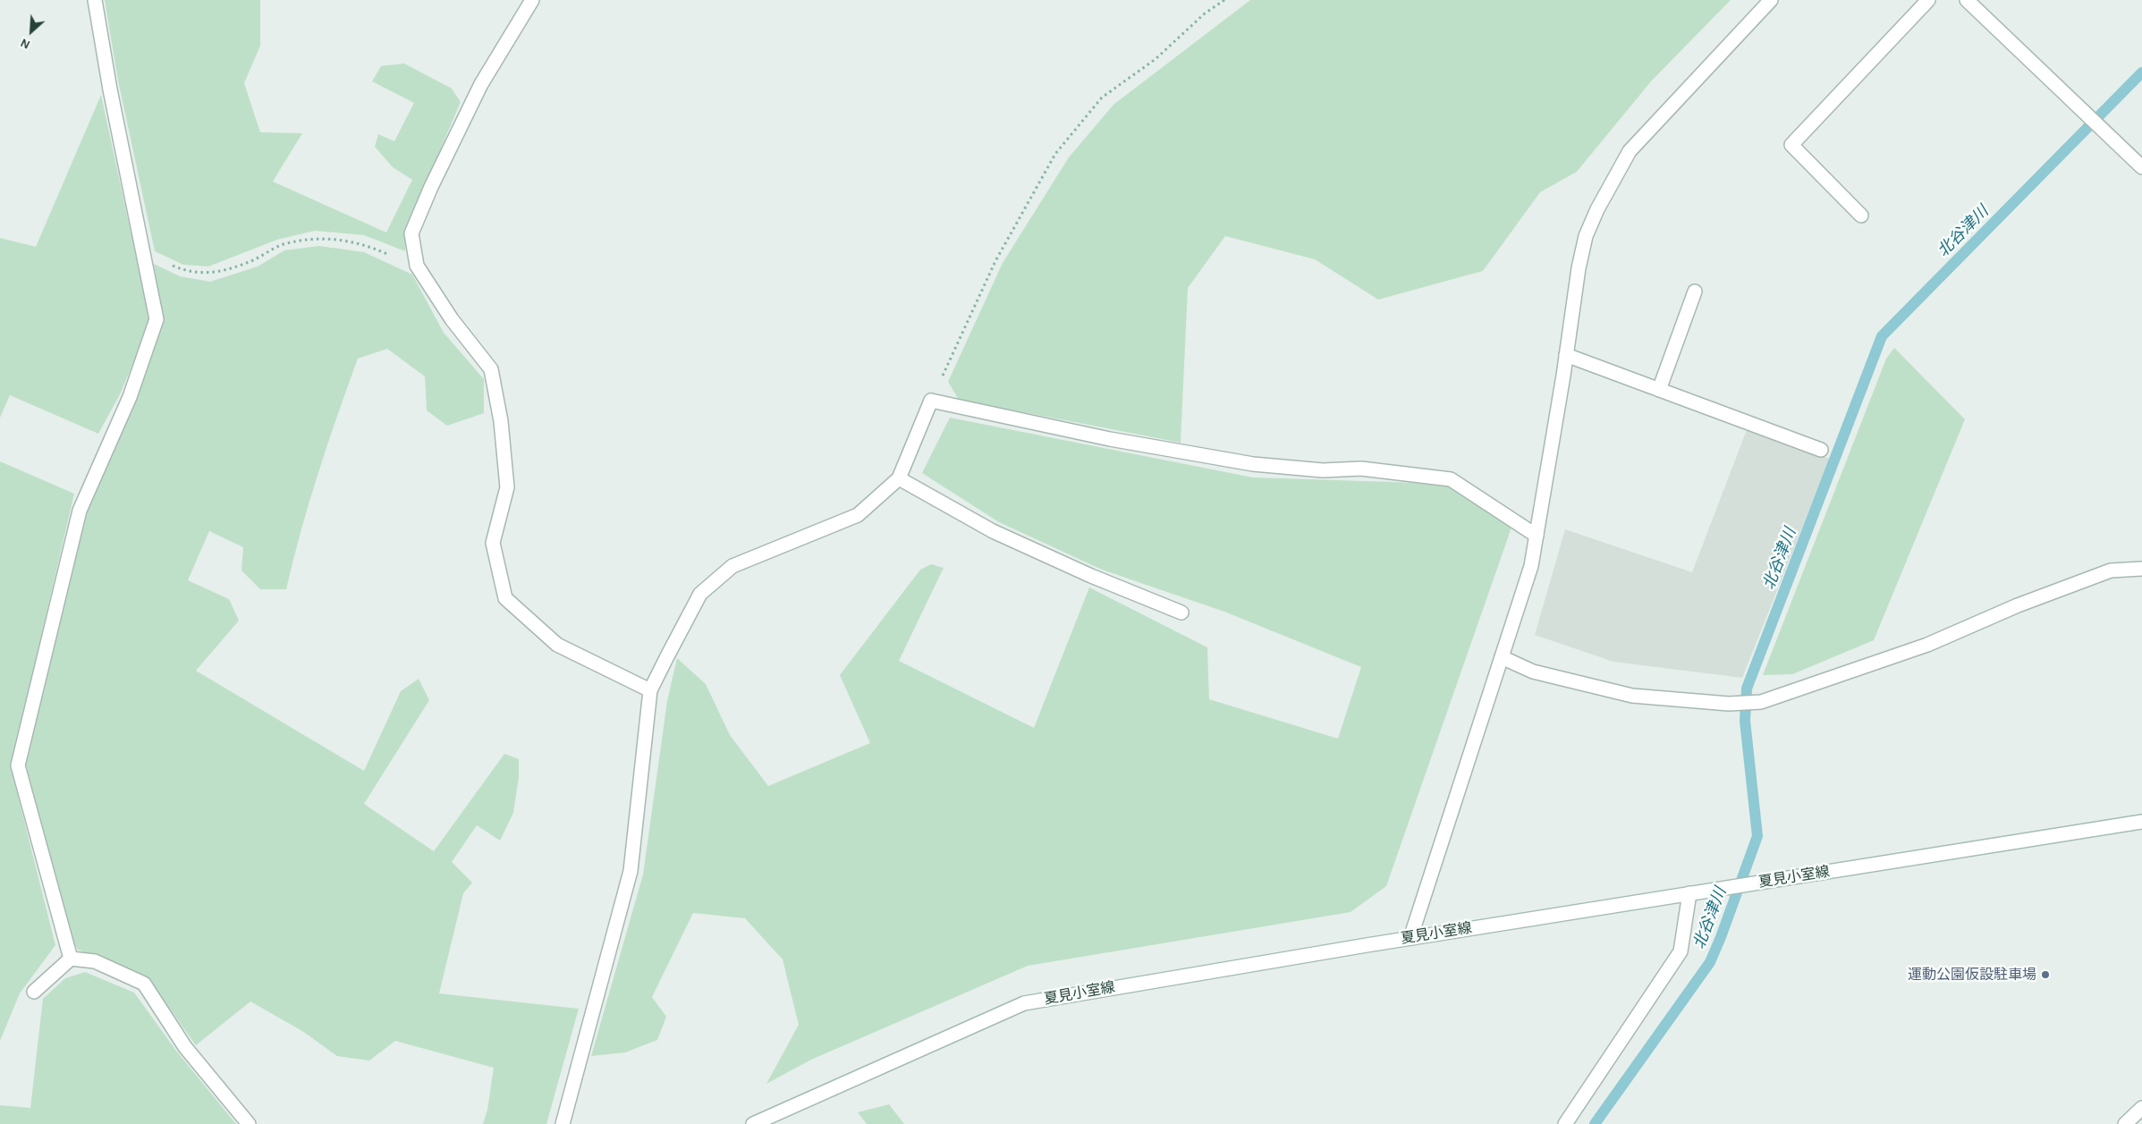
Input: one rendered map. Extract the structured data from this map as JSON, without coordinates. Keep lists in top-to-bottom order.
{
  "streets": {
    "street": ["夏見小室線"]
  },
  "water": ["北谷津川"],
  "places": ["運動公園仮設駐車場"],
  "north": "bottom left"
}
